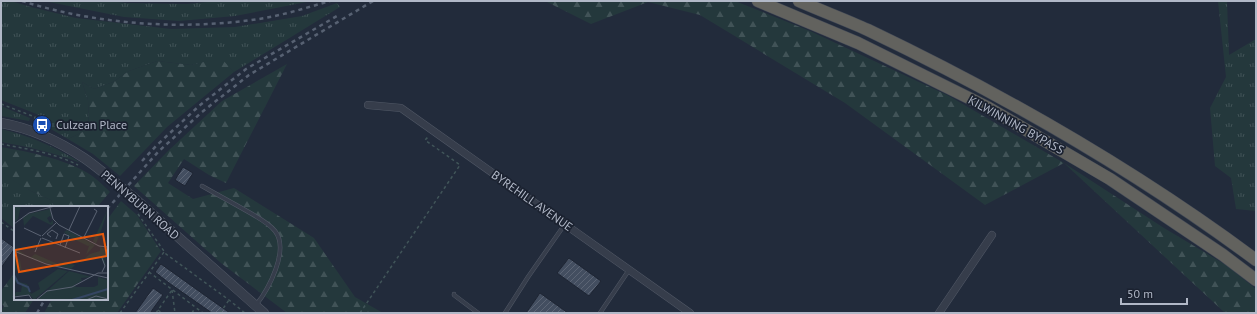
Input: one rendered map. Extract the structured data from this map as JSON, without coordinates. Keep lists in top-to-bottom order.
{
  "streets": {
    "highway": ["KILWINNING BYPASS"],
    "street": ["BYREHILL AVENUE", "PENNYBURN ROAD"]
  },
  "places": {
    "bus stop": ["Culzean Place"]
  },
  "scale_bar": "50 m"
}
